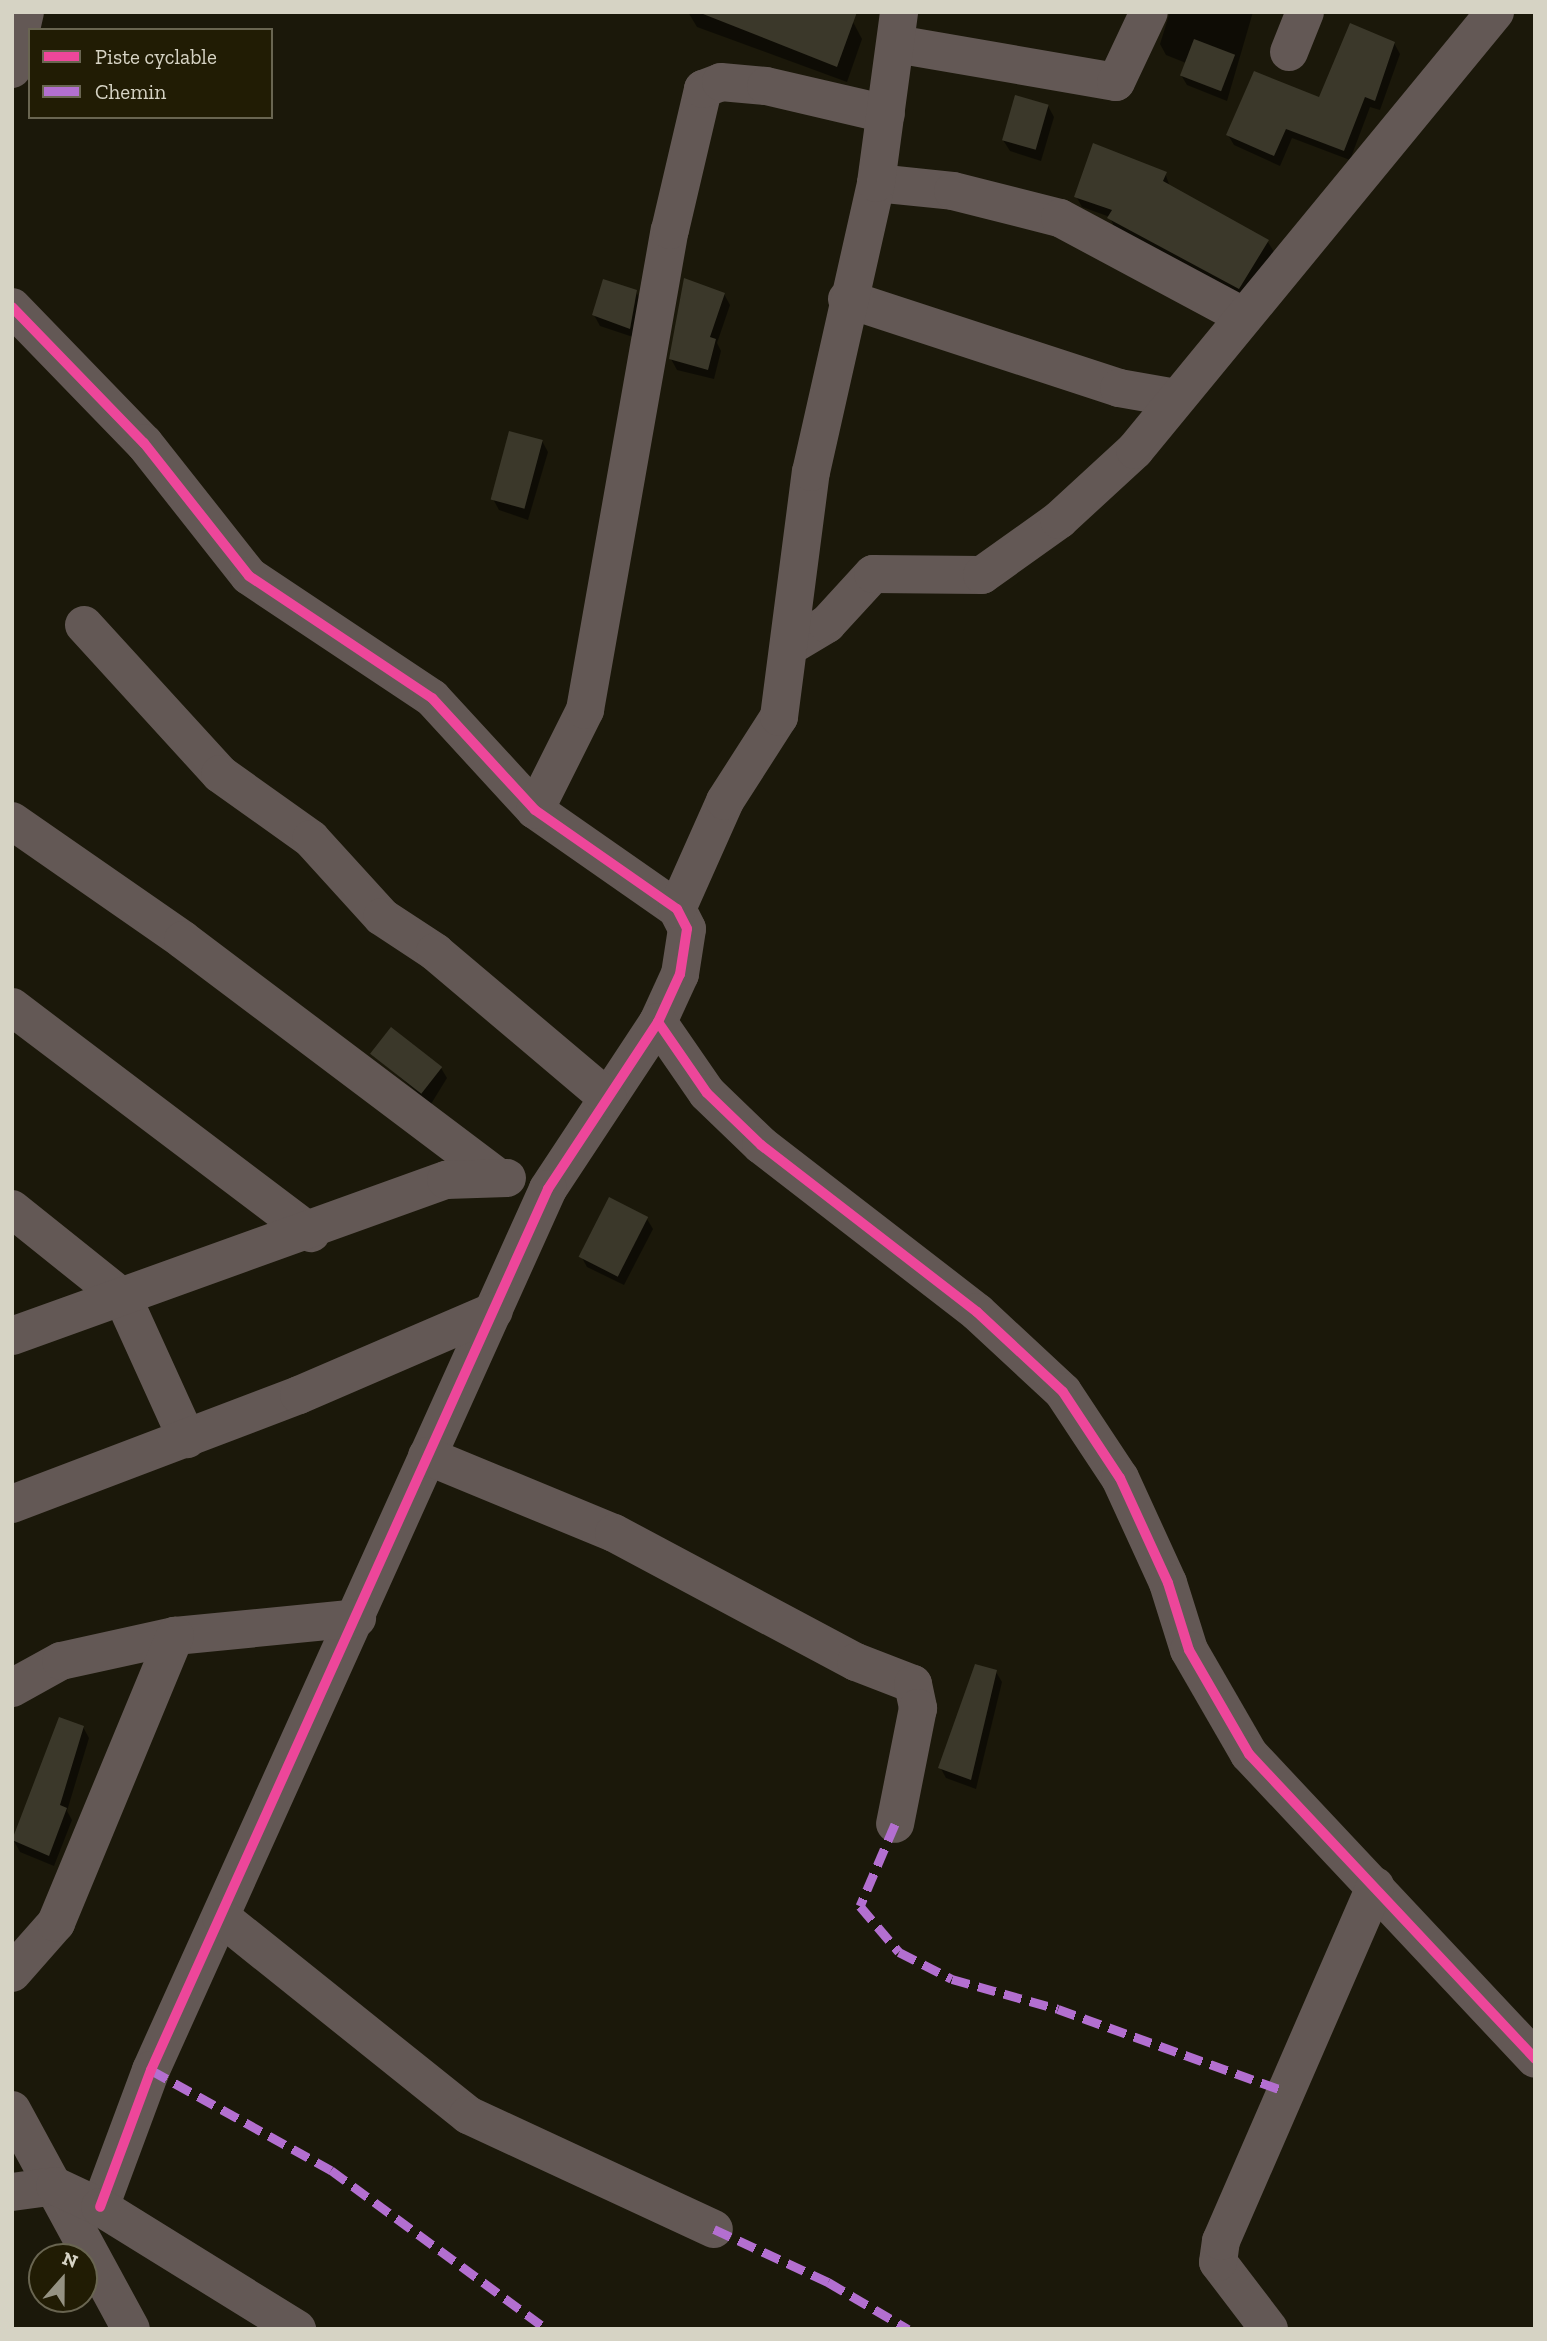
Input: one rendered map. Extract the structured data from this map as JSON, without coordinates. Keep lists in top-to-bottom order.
{
  "legend": ["Piste cyclable", "Chemin"],
  "north": "top"
}
